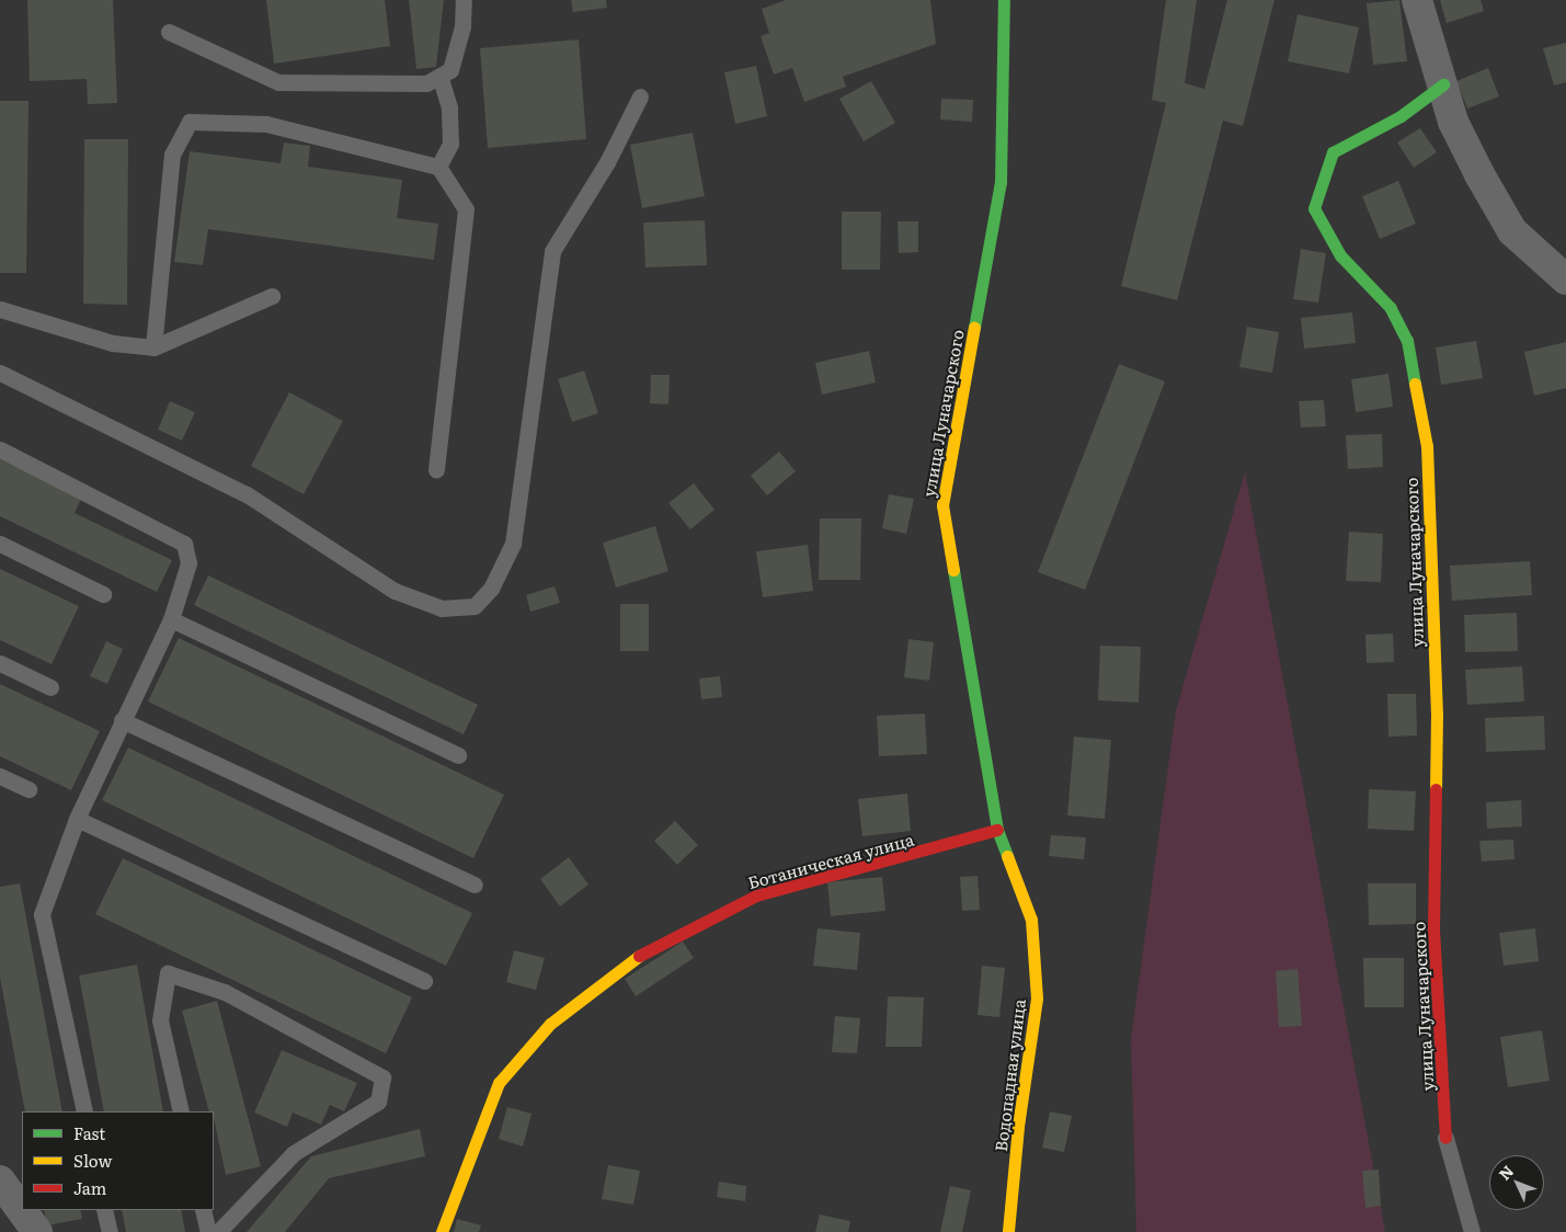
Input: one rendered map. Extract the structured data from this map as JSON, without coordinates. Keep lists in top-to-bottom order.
{
  "streets": {
    "street": ["улица Луначарского", "Ботаническая улица", "Водопадная улица"]
  },
  "crossings": [
    ["улица Луначарского", "Ботаническая улица"],
    ["улица Луначарского", "Водопадная улица"],
    ["Ботаническая улица", "Водопадная улица"]
  ],
  "legend": ["Fast", "Slow", "Jam"],
  "north": "top left"
}
